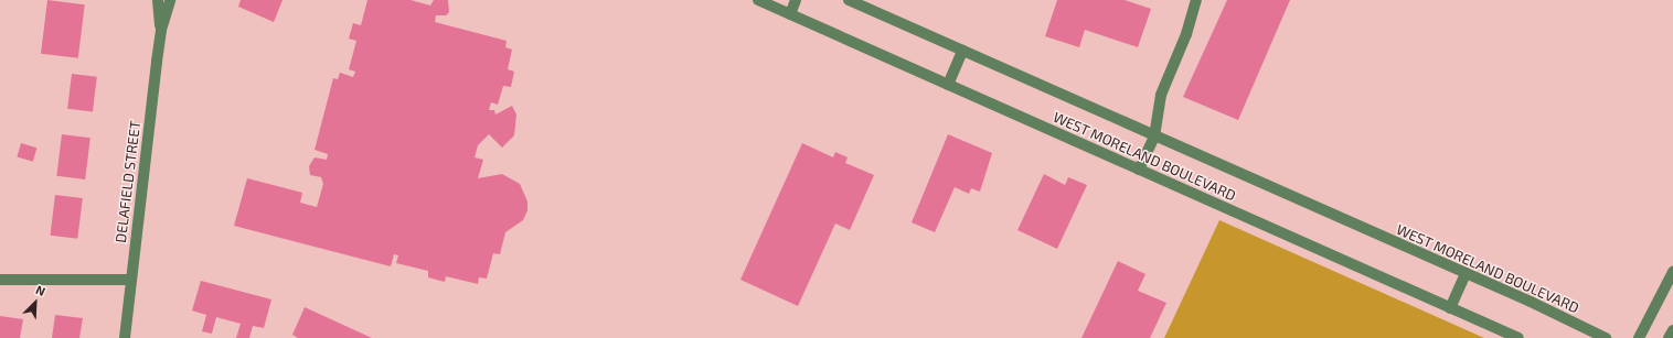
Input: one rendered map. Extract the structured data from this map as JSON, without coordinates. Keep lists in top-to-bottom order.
{
  "streets": {
    "street": ["WEST MORELAND BOULEVARD", "DELAFIELD STREET"]
  },
  "north": "top right"
}
